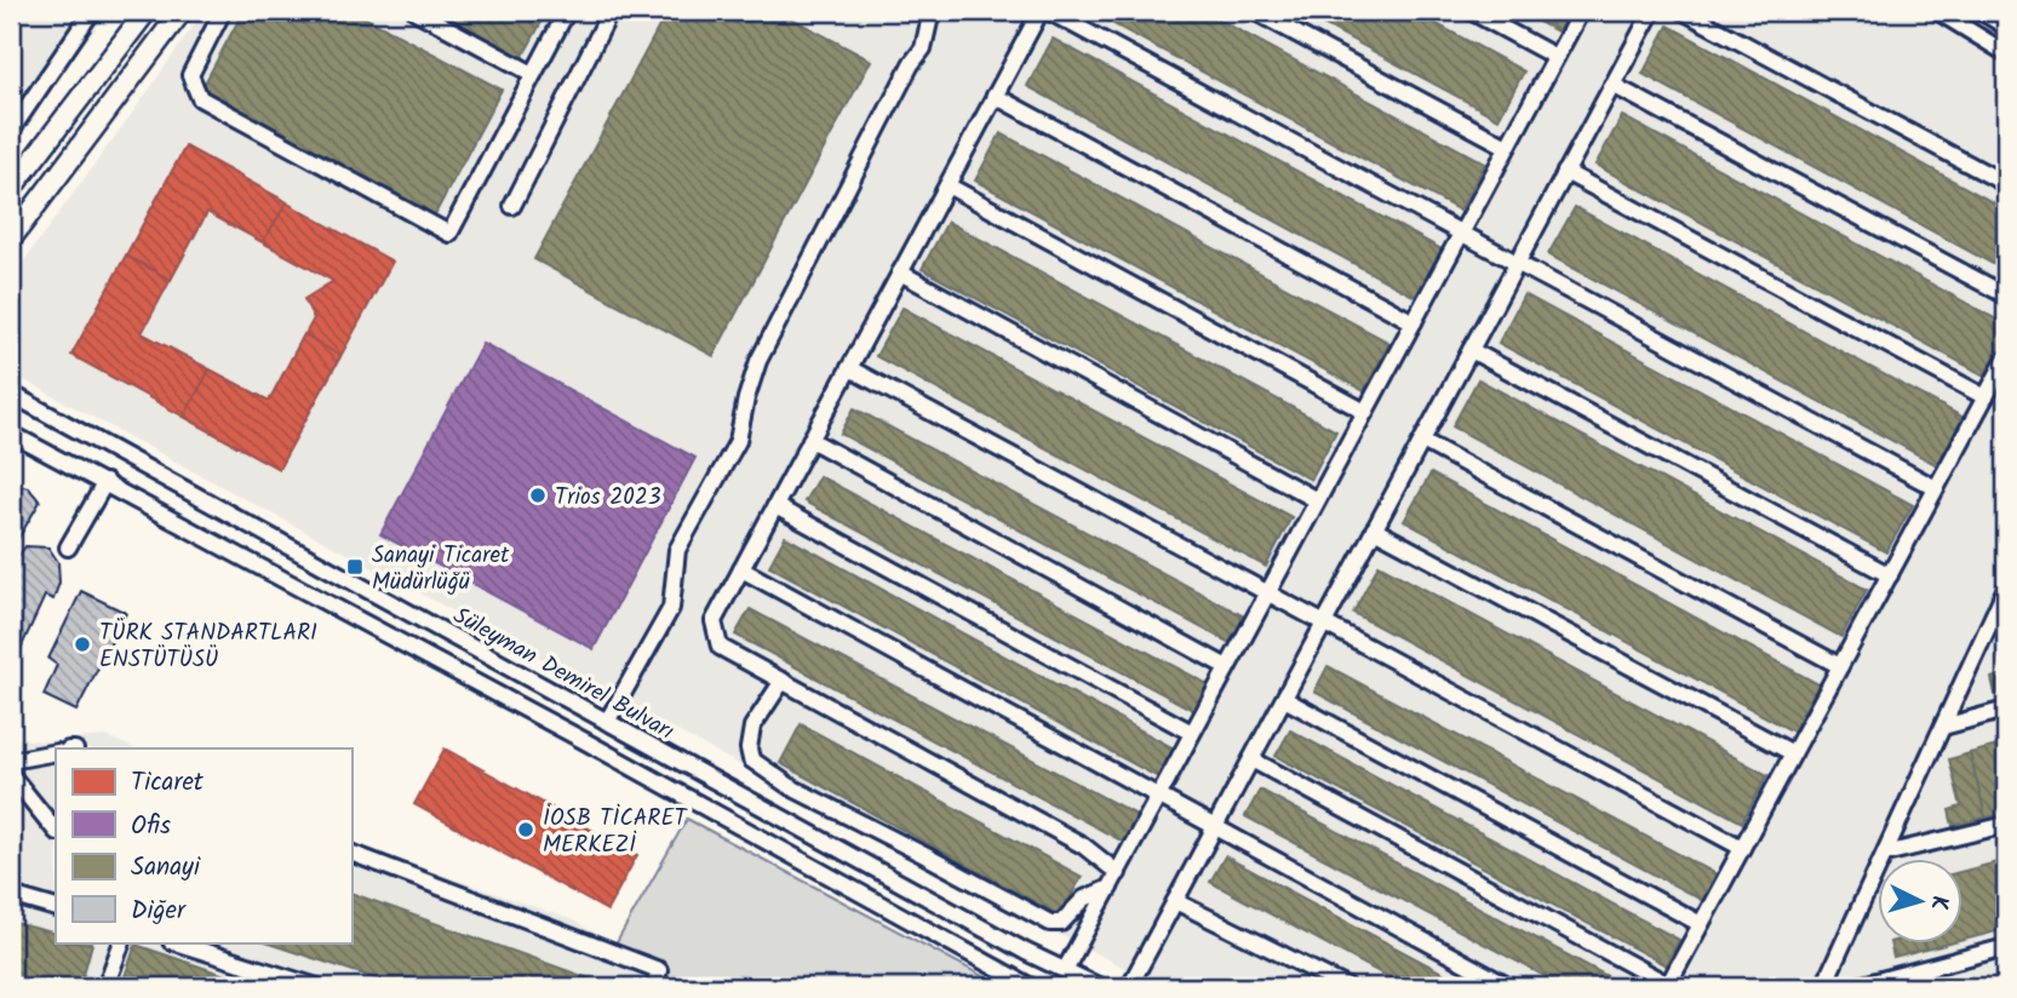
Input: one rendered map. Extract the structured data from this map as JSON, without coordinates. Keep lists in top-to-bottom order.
{
  "streets": {
    "street": ["Süleyman Demirel Bulvarı"]
  },
  "places": {
    "other": ["Trios 2023", "TÜRK STANDARTLARI ENSTÜTÜSÜ", "İOSB TİCARET MERKEZİ"],
    "transit": ["Sanayi Ticaret Müdürlüğü"]
  },
  "legend": [
    "Ticaret",
    "Ofis",
    "Sanayi",
    "Diğer"
  ],
  "north": "right"
}
